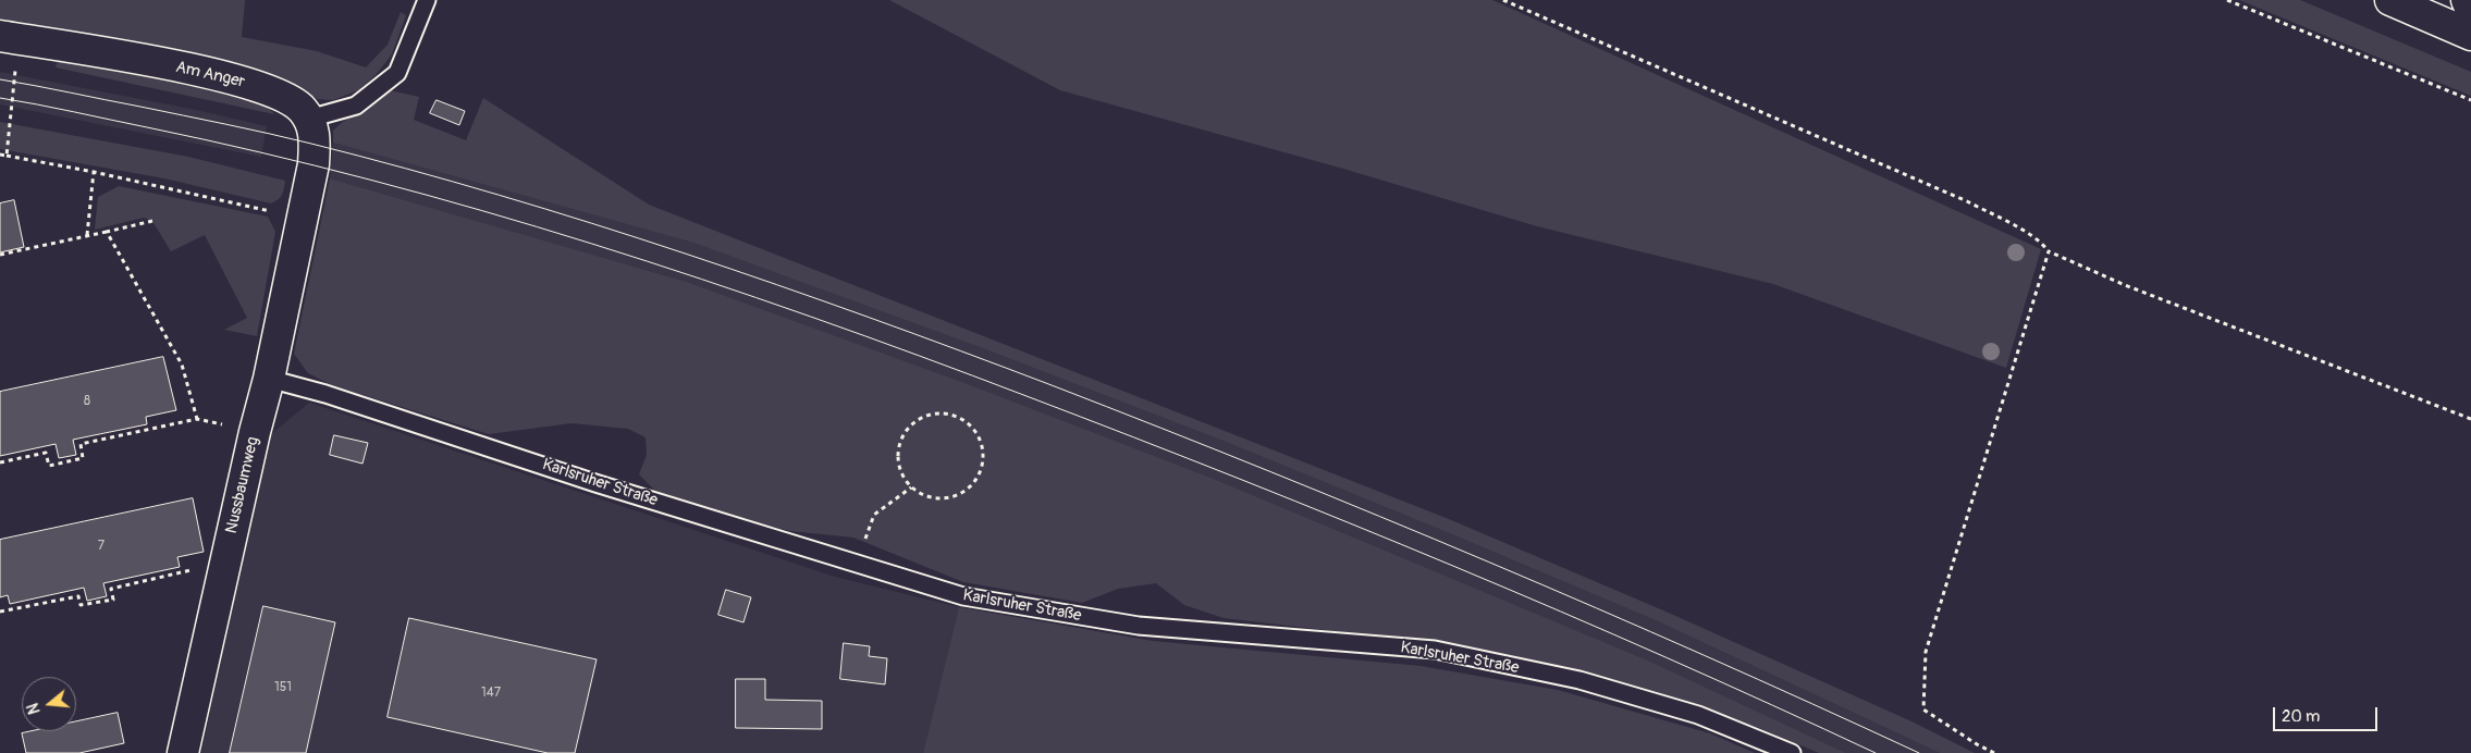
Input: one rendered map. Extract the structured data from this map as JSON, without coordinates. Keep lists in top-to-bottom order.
{
  "streets": {
    "street": ["Am Anger", "Nussbaumweg"],
    "lane": ["Karlsruher Straße"]
  },
  "crossings": [
    ["Karlsruher Straße", "Nussbaumweg"]
  ],
  "house_numbers": [
    "8",
    "7",
    "151",
    "147"
  ],
  "scale_bar": "20 m",
  "north": "left"
}
